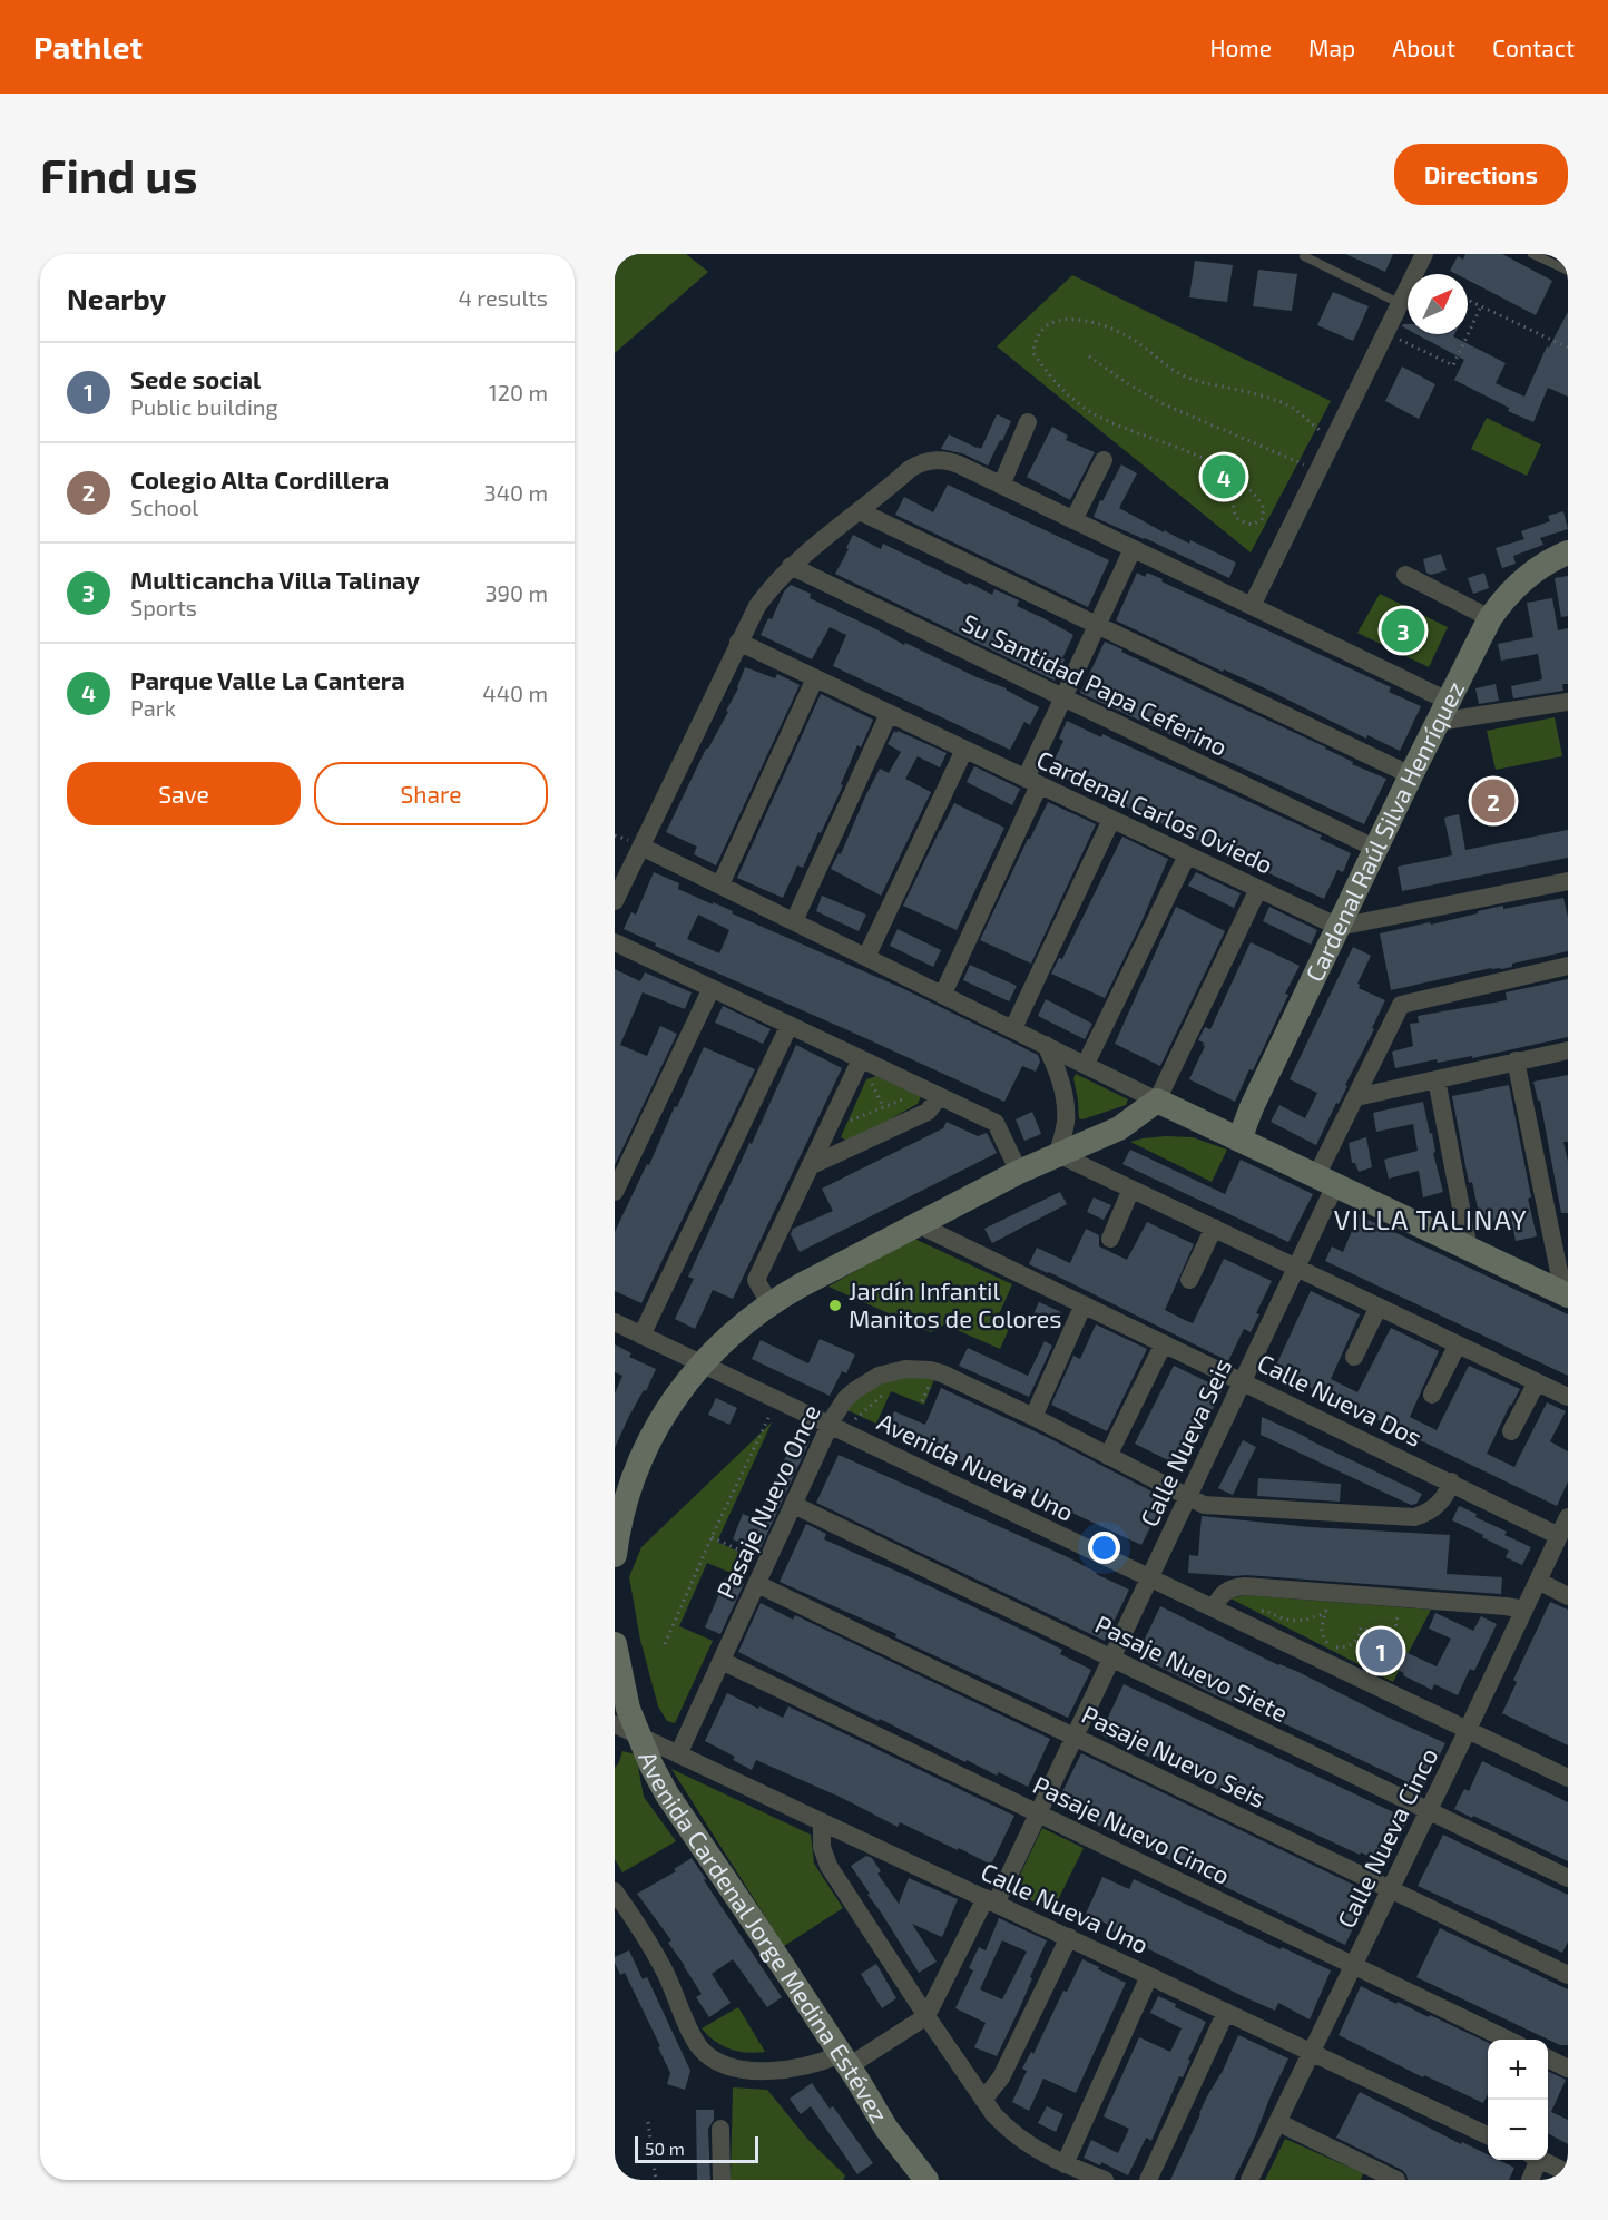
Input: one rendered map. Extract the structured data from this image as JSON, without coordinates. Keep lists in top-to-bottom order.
{
  "streets": {
    "street": [
      "Su Santidad Papa Ceferino",
      "Cardenal Carlos Oviedo",
      "Cardenal Raúl Silva Henríquez",
      "Calle Nueva Dos",
      "Calle Nueva Seis",
      "Avenida Nueva Uno",
      "Pasaje Nuevo Once",
      "Pasaje Nuevo Siete",
      "Pasaje Nuevo Seis",
      "Pasaje Nuevo Cinco",
      "Calle Nueva Cinco",
      "Calle Nueva Uno",
      "Avenida Cardenal Jorge Medina Estévez"
    ]
  },
  "crossings": [
    ["Su Santidad Papa Ceferino", "Cardenal Raúl Silva Henríquez"],
    ["Cardenal Carlos Oviedo", "Cardenal Raúl Silva Henríquez"],
    ["Calle Nueva Dos", "Calle Nueva Seis"],
    ["Calle Nueva Dos", "Pasaje Nuevo Once"],
    ["Calle Nueva Dos", "Calle Nueva Cinco"],
    ["Calle Nueva Seis", "Avenida Nueva Uno"],
    ["Calle Nueva Seis", "Pasaje Nuevo Once"],
    ["Calle Nueva Seis", "Pasaje Nuevo Siete"],
    ["Calle Nueva Seis", "Pasaje Nuevo Seis"],
    ["Calle Nueva Seis", "Pasaje Nuevo Cinco"],
    ["Calle Nueva Seis", "Calle Nueva Uno"],
    ["Avenida Nueva Uno", "Pasaje Nuevo Once"],
    ["Avenida Nueva Uno", "Calle Nueva Cinco"],
    ["Pasaje Nuevo Once", "Pasaje Nuevo Siete"],
    ["Pasaje Nuevo Once", "Pasaje Nuevo Seis"],
    ["Pasaje Nuevo Once", "Pasaje Nuevo Cinco"],
    ["Pasaje Nuevo Once", "Calle Nueva Uno"],
    ["Pasaje Nuevo Siete", "Calle Nueva Cinco"],
    ["Pasaje Nuevo Seis", "Calle Nueva Cinco"],
    ["Pasaje Nuevo Cinco", "Calle Nueva Cinco"],
    ["Calle Nueva Cinco", "Calle Nueva Uno"],
    ["Calle Nueva Uno", "Avenida Cardenal Jorge Medina Estévez"]
  ],
  "districts": ["VILLA TALINAY"],
  "places": ["Jardín Infantil Manitos de Colores"],
  "scale_bar": "50 m",
  "north": "top right",
  "page": {
    "header": "Pathlet",
    "nav": [
      "Home",
      "Map",
      "About",
      "Contact"
    ],
    "buttons": [
      "Directions",
      ["Save", "Share"]
    ],
    "title": "Find us",
    "heading": ["Nearby", "4 results"],
    "list": [
      {
        "mark": "1",
        "name": "Sede social",
        "note": "Public building",
        "value": "120 m"
      },
      {
        "mark": "2",
        "name": "Colegio Alta Cordillera",
        "note": "School",
        "value": "340 m"
      },
      {
        "mark": "3",
        "name": "Multicancha Villa Talinay",
        "note": "Sports",
        "value": "390 m"
      },
      {
        "mark": "4",
        "name": "Parque Valle La Cantera",
        "note": "Park",
        "value": "440 m"
      }
    ],
    "pins": [
      "4",
      "3",
      "2",
      "1"
    ],
    "map_buttons": ["+", "−"],
    "scale": "50 m"
  }
}
